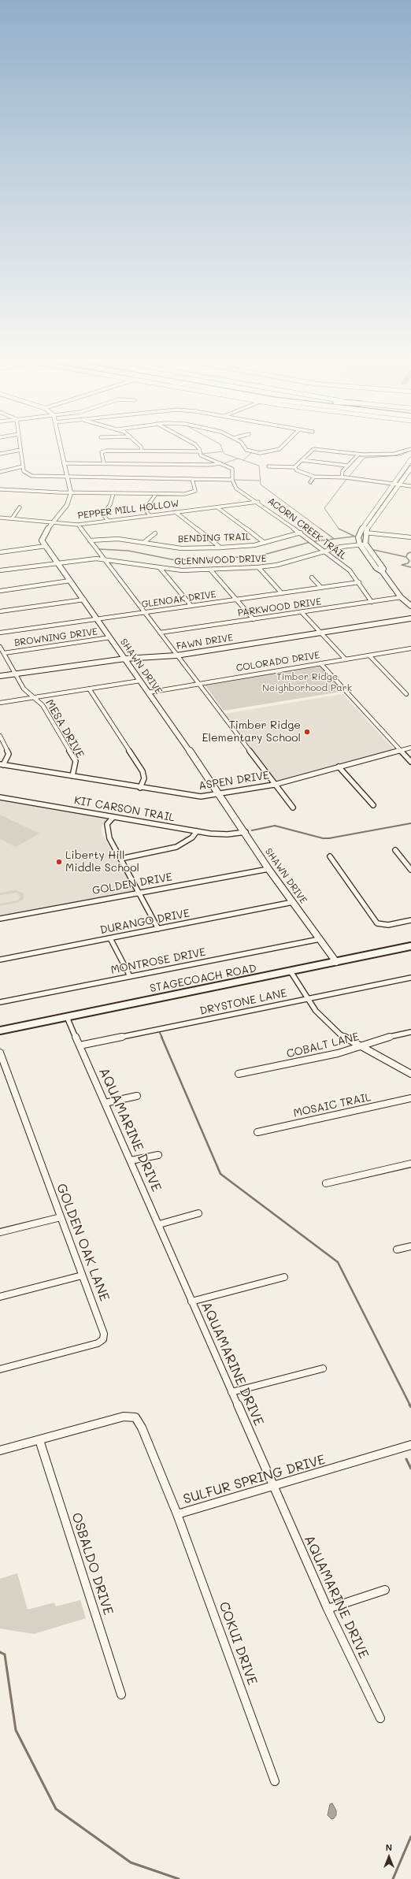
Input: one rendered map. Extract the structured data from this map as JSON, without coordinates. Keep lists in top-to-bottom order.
{
  "streets": {
    "main road": ["STAGECOACH ROAD"],
    "street": [
      "PEPPER MILL HOLLOW",
      "ACORN CREEK TRAIL",
      "BENDING TRAIL",
      "GLENNWOOD DRIVE",
      "GLENOAK DRIVE",
      "PARKWOOD DRIVE",
      "BROWNING DRIVE",
      "FAWN DRIVE",
      "COLORADO DRIVE",
      "SHAWN DRIVE",
      "MESA DRIVE",
      "ASPEN DRIVE",
      "KIT CARSON TRAIL",
      "GOLDEN DRIVE",
      "DURANGO DRIVE",
      "MONTROSE DRIVE",
      "DRYSTONE LANE",
      "COBALT LANE",
      "MOSAIC TRAIL",
      "AQUAMARINE DRIVE",
      "GOLDEN OAK LANE",
      "SULFUR SPRING DRIVE",
      "OSBALDO DRIVE",
      "COKUI DRIVE"
    ]
  },
  "crossings": [
    ["PEPPER MILL HOLLOW", "ACORN CREEK TRAIL"],
    ["ACORN CREEK TRAIL", "BENDING TRAIL"],
    ["ACORN CREEK TRAIL", "GLENNWOOD DRIVE"],
    ["ACORN CREEK TRAIL", "GLENOAK DRIVE"],
    ["ACORN CREEK TRAIL", "PARKWOOD DRIVE"],
    ["GLENNWOOD DRIVE", "SHAWN DRIVE"],
    ["GLENOAK DRIVE", "SHAWN DRIVE"],
    ["BROWNING DRIVE", "SHAWN DRIVE"],
    ["BROWNING DRIVE", "MESA DRIVE"],
    ["FAWN DRIVE", "SHAWN DRIVE"],
    ["FAWN DRIVE", "MESA DRIVE"],
    ["COLORADO DRIVE", "SHAWN DRIVE"],
    ["SHAWN DRIVE", "ASPEN DRIVE"],
    ["SHAWN DRIVE", "KIT CARSON TRAIL"],
    ["SHAWN DRIVE", "GOLDEN DRIVE"],
    ["SHAWN DRIVE", "DURANGO DRIVE"],
    ["SHAWN DRIVE", "MONTROSE DRIVE"],
    ["SHAWN DRIVE", "STAGECOACH ROAD"],
    ["MESA DRIVE", "ASPEN DRIVE"],
    ["STAGECOACH ROAD", "AQUAMARINE DRIVE"],
    ["DRYSTONE LANE", "AQUAMARINE DRIVE"],
    ["AQUAMARINE DRIVE", "SULFUR SPRING DRIVE"],
    ["SULFUR SPRING DRIVE", "OSBALDO DRIVE"],
    ["SULFUR SPRING DRIVE", "COKUI DRIVE"]
  ],
  "parks": ["Timber Ridge Neighborhood Park"],
  "places": ["Timber Ridge Elementary School", "Liberty Hill Middle School"],
  "north": "top"
}
